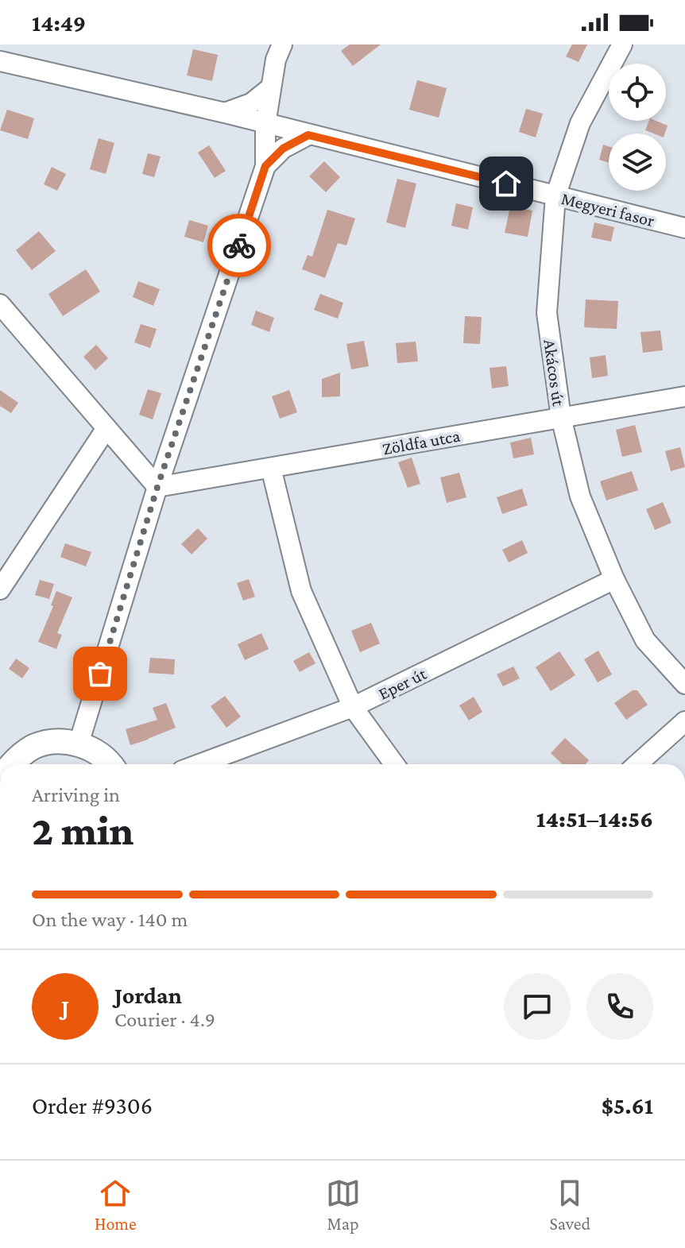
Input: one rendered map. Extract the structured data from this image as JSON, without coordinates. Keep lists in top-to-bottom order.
{
  "streets": {
    "street": [
      "Megyeri fasor",
      "Akácos út",
      "Zöldfa utca",
      "Eper út"
    ]
  },
  "crossings": [
    ["Megyeri fasor", "Akácos út"],
    ["Akácos út", "Zöldfa utca"],
    ["Akácos út", "Eper út"]
  ],
  "page": {
    "status": "14:49",
    "heading": ["2 min", "Arriving in", "14:51–14:56"],
    "panel": [
      "Jordan",
      "Courier · 4.9",
      "Order #9306",
      "$5.61"
    ],
    "bar": "On the way · 140 m",
    "round": "J",
    "tabs": ["Home", "Map", "Saved"]
  }
}
